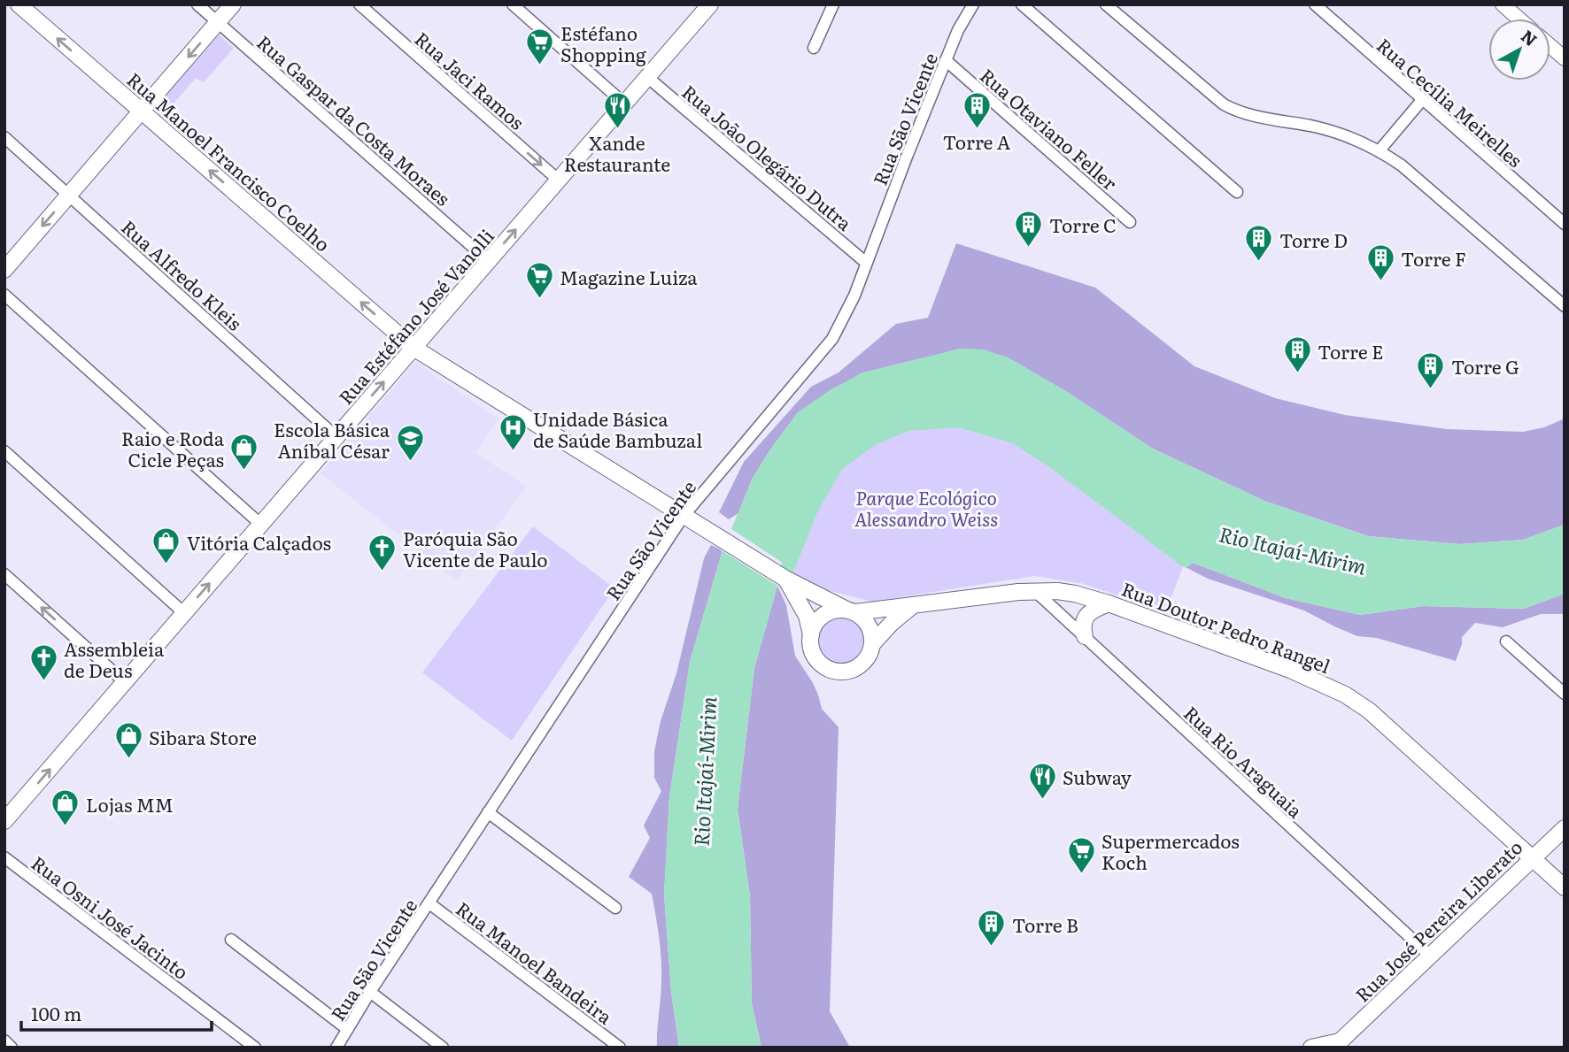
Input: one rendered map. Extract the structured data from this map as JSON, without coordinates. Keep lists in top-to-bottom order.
{
  "streets": {
    "main road": [
      "Rua Manoel Francisco Coelho",
      "Rua Estéfano José Vanolli",
      "Rua Doutor Pedro Rangel",
      "Rua José Pereira Liberato"
    ],
    "street": [
      "Rua Jaci Ramos",
      "Rua Cecília Meirelles",
      "Rua São Vicente",
      "Rua Gaspar da Costa Moraes",
      "Rua Otaviano Feller",
      "Rua João Olegário Dutra",
      "Rua Alfredo Kleis",
      "Rua Rio Araguaia",
      "Rua Osni José Jacinto",
      "Rua Manoel Bandeira"
    ]
  },
  "crossings": [
    ["Rua Jaci Ramos", "Rua Estéfano José Vanolli"],
    ["Rua São Vicente", "Rua Otaviano Feller"],
    ["Rua São Vicente", "Rua João Olegário Dutra"],
    ["Rua São Vicente", "Rua Manoel Francisco Coelho"],
    ["Rua São Vicente", "Rua Manoel Bandeira"],
    ["Rua Gaspar da Costa Moraes", "Rua Estéfano José Vanolli"],
    ["Rua João Olegário Dutra", "Rua Estéfano José Vanolli"],
    ["Rua Manoel Francisco Coelho", "Rua Estéfano José Vanolli"],
    ["Rua Manoel Francisco Coelho", "Rua Doutor Pedro Rangel"],
    ["Rua Alfredo Kleis", "Rua Estéfano José Vanolli"],
    ["Rua Doutor Pedro Rangel", "Rua Rio Araguaia"],
    ["Rua Doutor Pedro Rangel", "Rua José Pereira Liberato"],
    ["Rua Rio Araguaia", "Rua José Pereira Liberato"]
  ],
  "one_way": ["Rua Jaci Ramos", "Rua Manoel Francisco Coelho", "Rua Estéfano José Vanolli"],
  "water": ["Rio Itajaí-Mirim"],
  "parks": ["Parque Ecológico Alessandro Weiss"],
  "places": {
    "supermarket": ["Estéfano Shopping", "Magazine Luiza", "Supermercados Koch"],
    "building": [
      "Torre A",
      "Torre C",
      "Torre D",
      "Torre F",
      "Torre E",
      "Torre G",
      "Torre B"
    ],
    "restaurant": ["Xande Restaurante", "Subway"],
    "hospital": ["Unidade Básica de Saúde Bambuzal"],
    "school or university": ["Escola Básica Aníbal César"],
    "shop": [
      "Raio e Roda Cicle Peças",
      "Vitória Calçados",
      "Sibara Store",
      "Lojas MM"
    ],
    "church": ["Paróquia São Vicente de Paulo", "Assembleia de Deus"]
  },
  "scale_bar": "100 m",
  "north": "top right"
}
